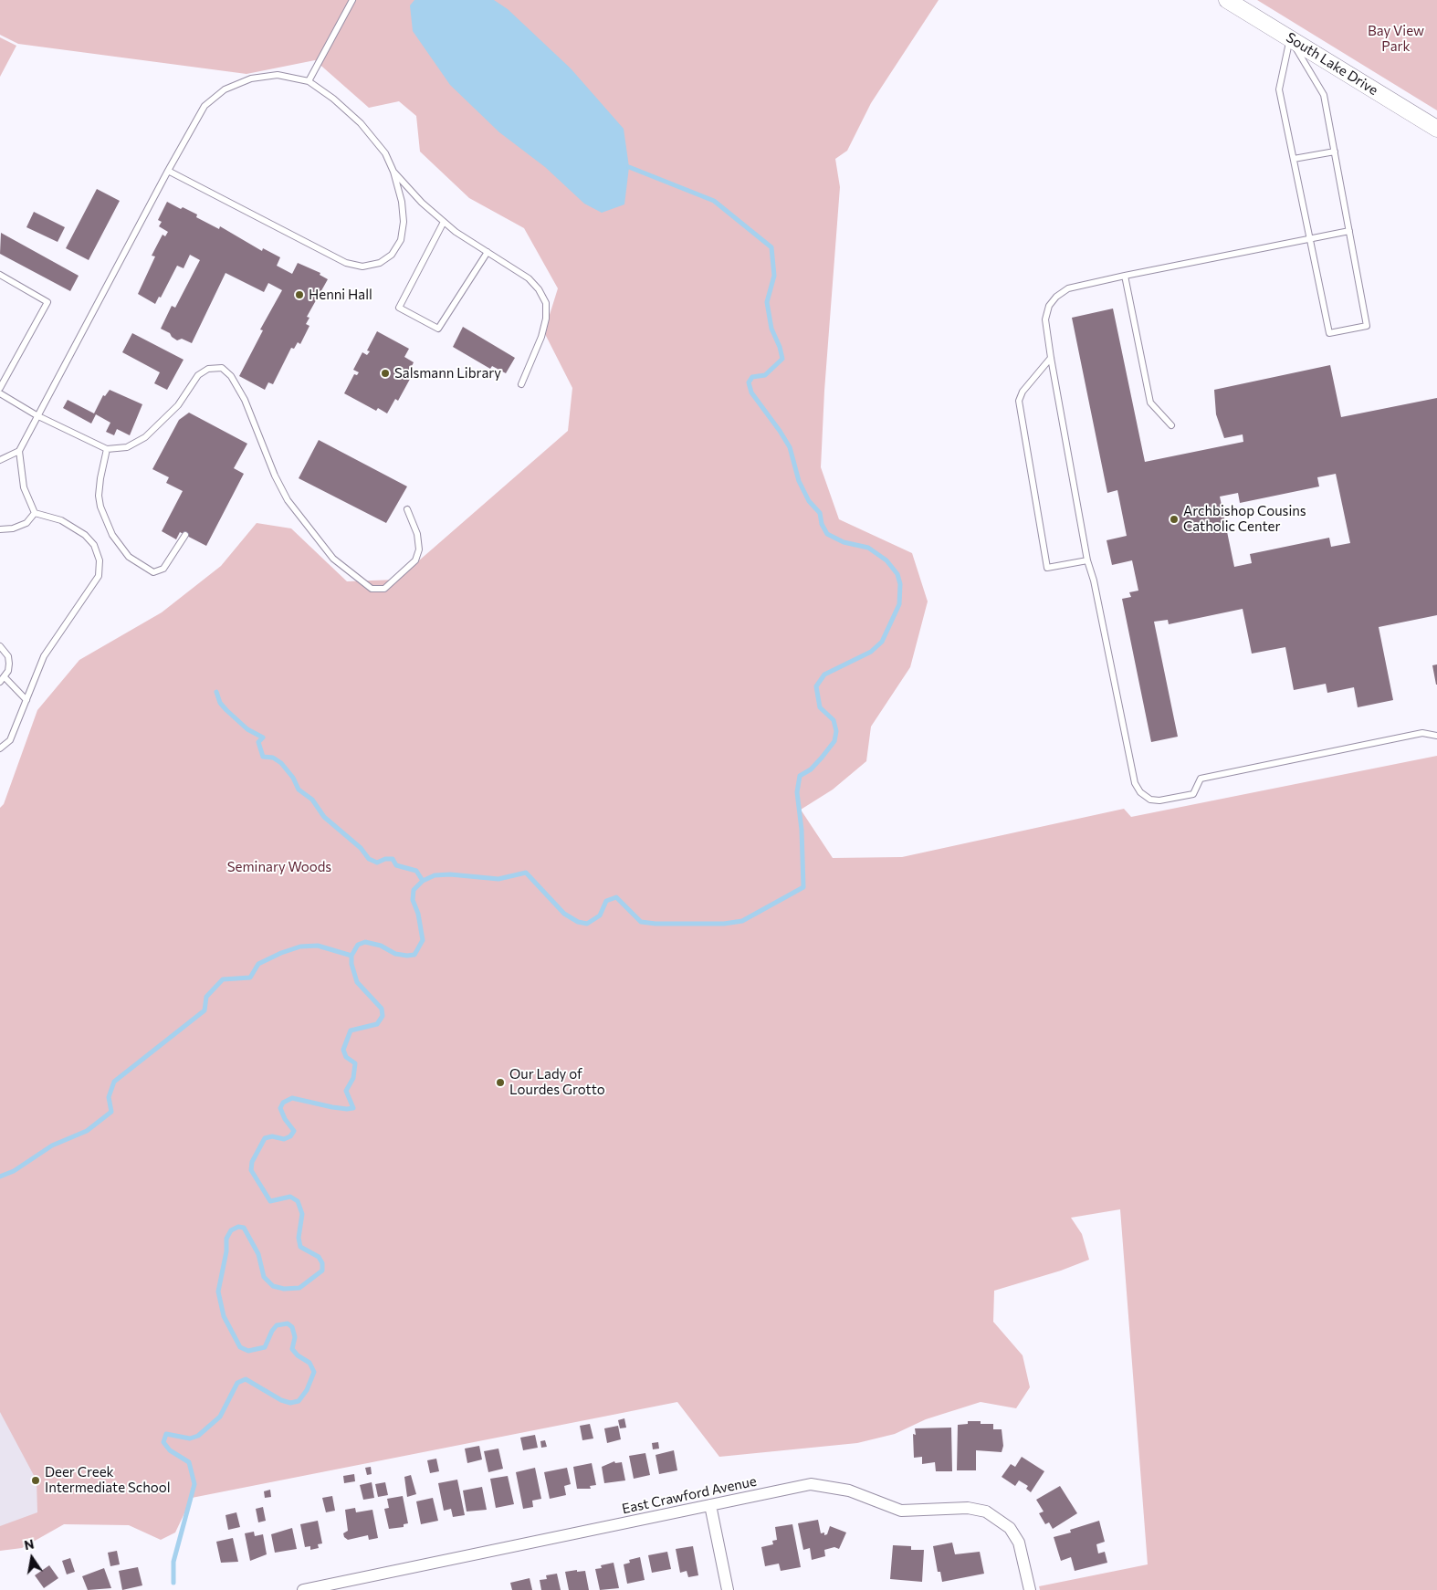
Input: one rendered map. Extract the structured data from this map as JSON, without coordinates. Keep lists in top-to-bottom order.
{
  "streets": {
    "street": ["South Lake Drive", "East Crawford Avenue"]
  },
  "parks": ["Bay View Park", "Seminary Woods"],
  "places": [
    "Henni Hall",
    "Salsmann Library",
    "Archbishop Cousins Catholic Center",
    "Our Lady of Lourdes Grotto",
    "Deer Creek Intermediate School"
  ],
  "north": "top"
}
